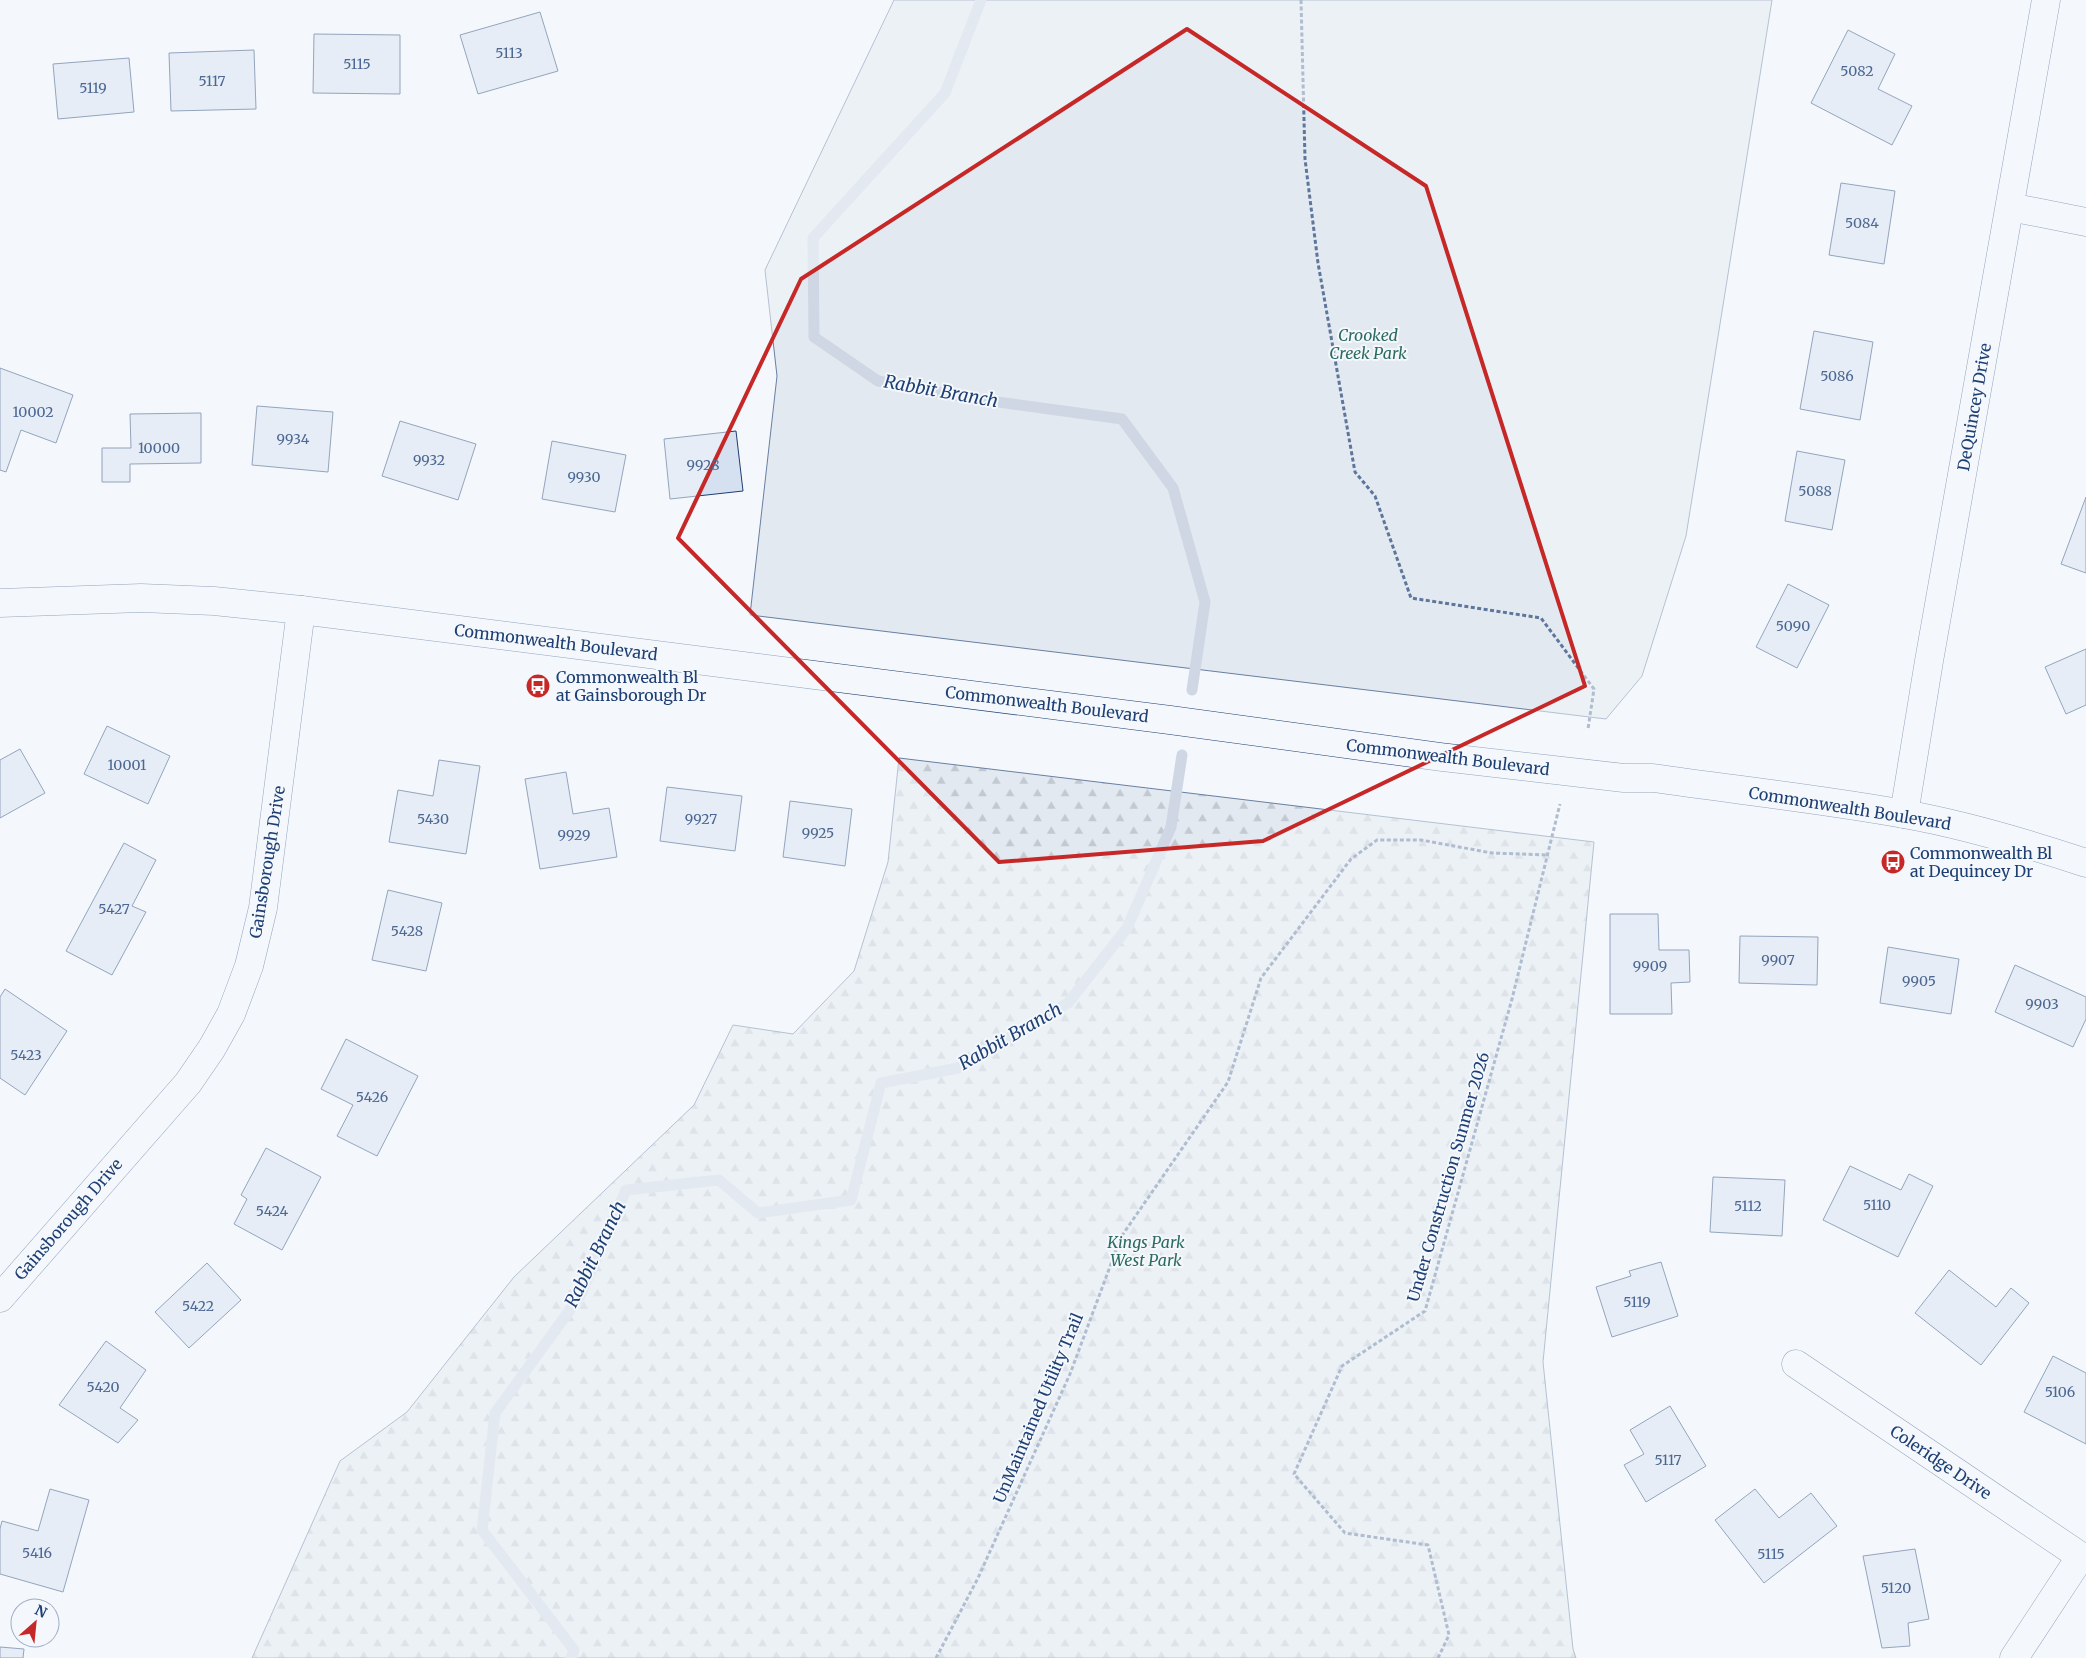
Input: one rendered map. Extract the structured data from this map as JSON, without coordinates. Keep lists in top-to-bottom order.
{
  "streets": {
    "street": [
      "DeQuincey Drive",
      "Commonwealth Boulevard",
      "Gainsborough Drive",
      "Coleridge Drive"
    ],
    "path": ["Under Construction Sunmer 2026", "UnMaintained Utility Trail"]
  },
  "crossings": [
    ["DeQuincey Drive", "Commonwealth Boulevard"],
    ["Commonwealth Boulevard", "Gainsborough Drive"],
    ["Commonwealth Boulevard", "Under Construction Sunmer 2026"],
    ["Under Construction Sunmer 2026", "UnMaintained Utility Trail"]
  ],
  "water": ["Rabbit Branch"],
  "parks": ["Crooked Creek Park", "Kings Park West Park"],
  "places": {
    "bus stop": ["Commonwealth Bl at Gainsborough Dr", "Commonwealth Bl at Dequincey Dr"]
  },
  "house_numbers": [
    "5113",
    "5115",
    "5082",
    "5117",
    "5119",
    "5084",
    "5086",
    "10002",
    "9934",
    "10000",
    "9932",
    "9928",
    "9930",
    "5088",
    "5090",
    "10001",
    "5430",
    "9927",
    "9925",
    "9929",
    "5427",
    "5428",
    "9907",
    "9909",
    "9905",
    "9903",
    "5423",
    "5426",
    "5110",
    "5112",
    "5424",
    "5119",
    "5422",
    "5420",
    "5106",
    "5117",
    "5416",
    "5115",
    "5120"
  ],
  "north": "top right"
}
